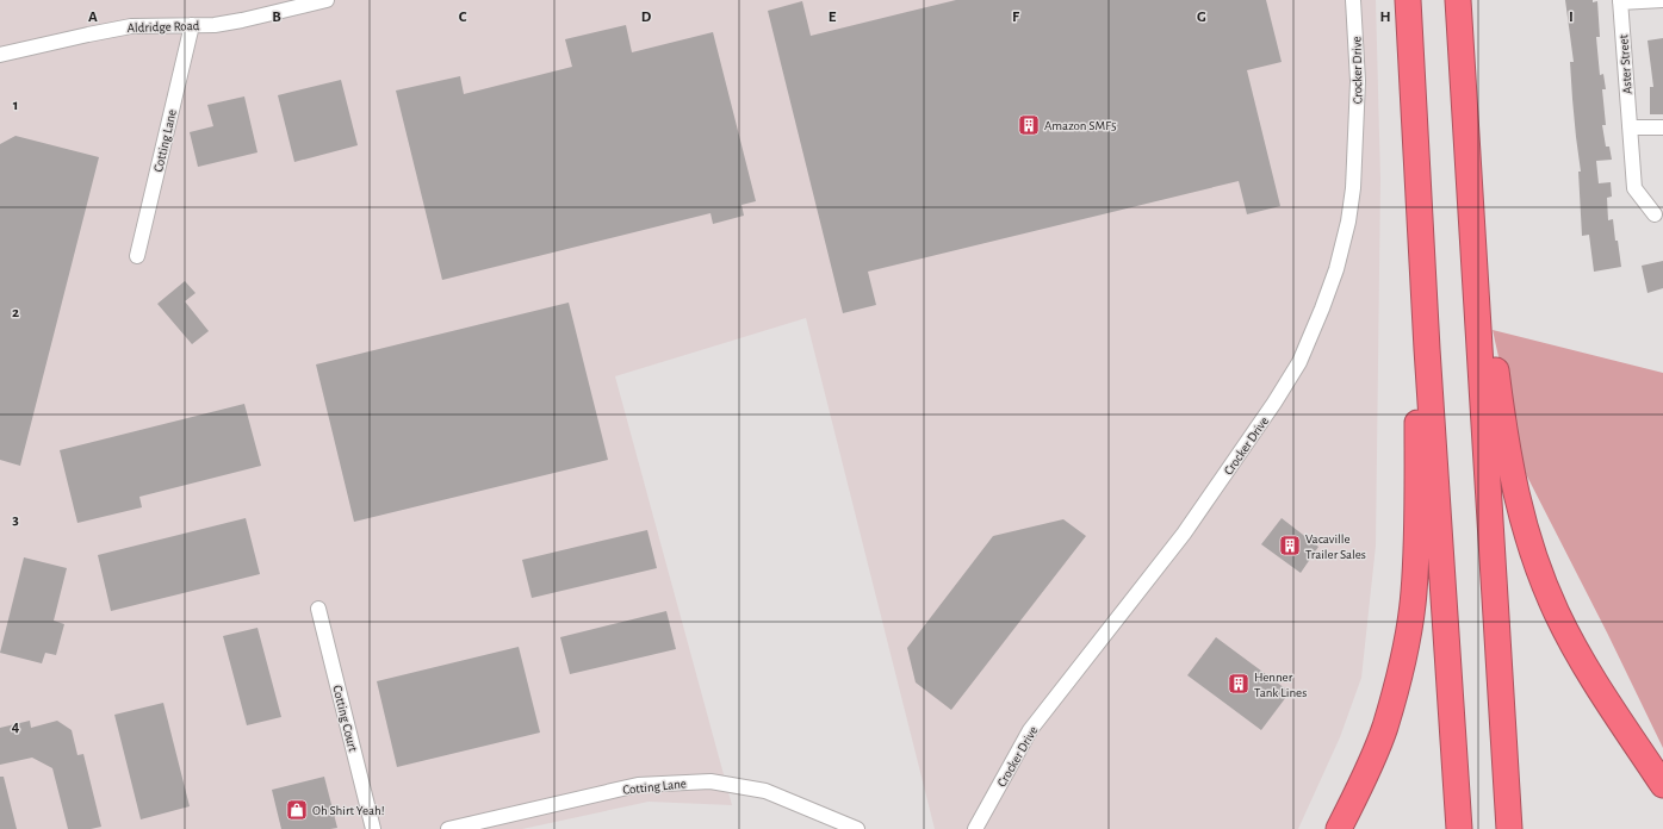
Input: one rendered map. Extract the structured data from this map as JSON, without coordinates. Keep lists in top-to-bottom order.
{
  "streets": {
    "street": [
      "Aldridge Road",
      "Aster Street",
      "Crocker Drive",
      "Cotting Lane",
      "Cotting Court"
    ]
  },
  "crossings": [
    ["Aldridge Road", "Cotting Lane"]
  ],
  "places": {
    "building": ["Amazon SMF5", "Vacaville Trailer Sales", "Henner Tank Lines"],
    "shop": ["Oh Shirt Yeah!"]
  },
  "grid": {
    "columns": [
      "A",
      "B",
      "C",
      "D",
      "E",
      "F",
      "G",
      "H",
      "I"
    ],
    "rows": [
      "1",
      "2",
      "3",
      "4"
    ]
  }
}
